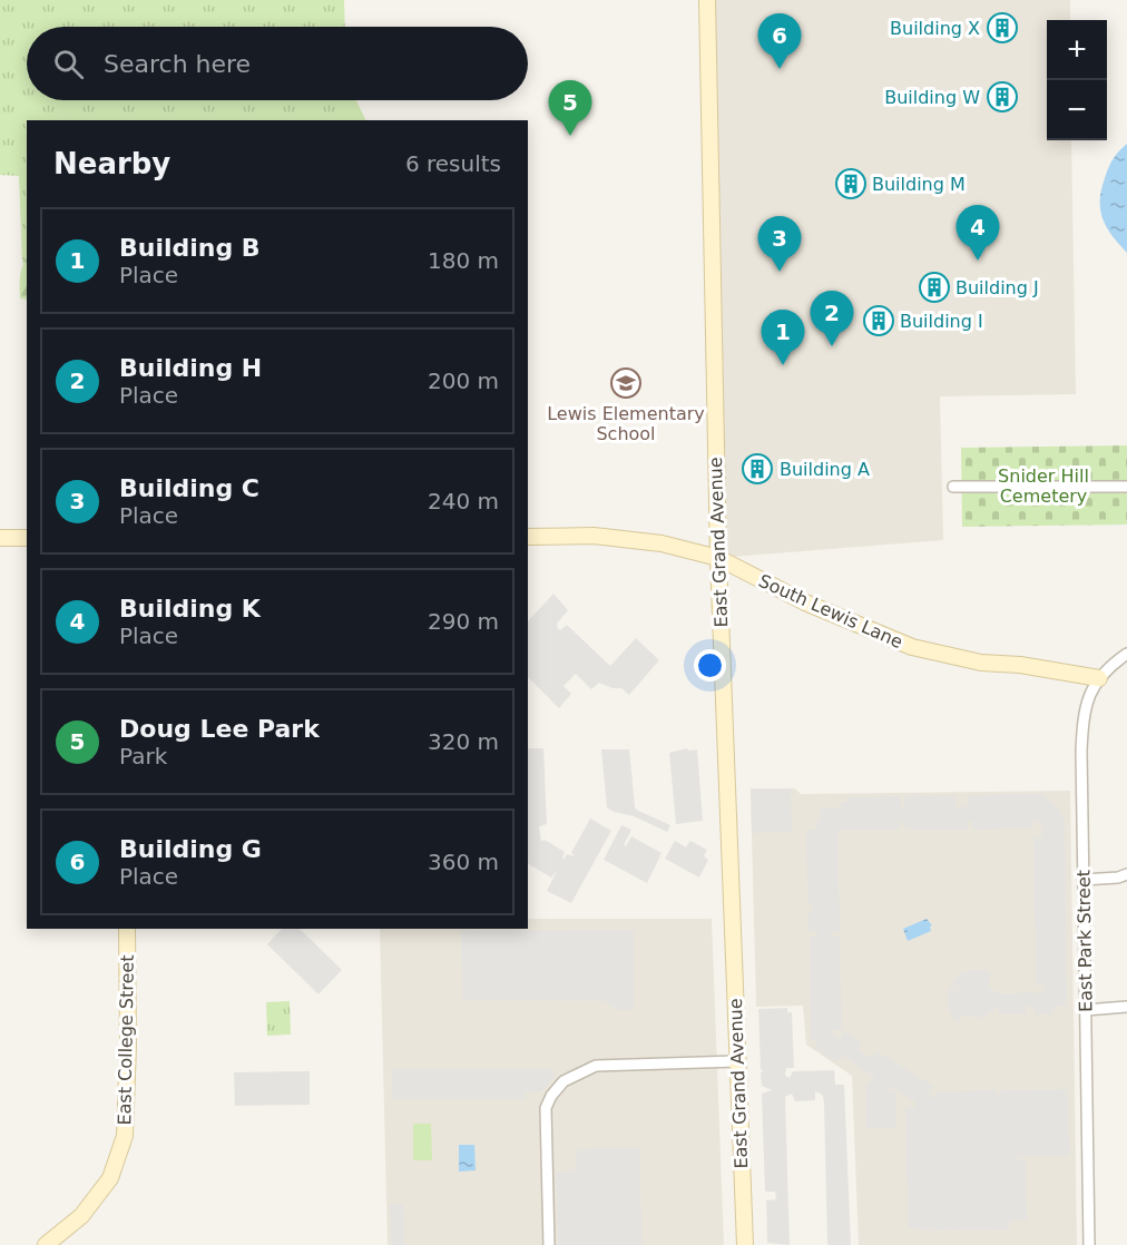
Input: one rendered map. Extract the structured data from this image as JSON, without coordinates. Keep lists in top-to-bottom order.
{
  "streets": {
    "street": [
      "East Grand Avenue",
      "South Lewis Lane",
      "East Park Street",
      "East College Street"
    ]
  },
  "crossings": [
    ["East Grand Avenue", "South Lewis Lane"],
    ["South Lewis Lane", "East Park Street"]
  ],
  "parks": ["Snider Hill Cemetery"],
  "places": {
    "building": [
      "Building X",
      "Building W",
      "Building M",
      "Building J",
      "Building I",
      "Building A"
    ],
    "school or university": ["Lewis Elementary School"]
  },
  "page": {
    "pins": [
      "6",
      "5",
      "4",
      "3",
      "2",
      "1"
    ],
    "map_buttons": ["+", "−"],
    "search": "Search here",
    "heading": ["Nearby", "6 results"],
    "list": [
      {
        "mark": "1",
        "name": "Building B",
        "note": "Place",
        "value": "180 m"
      },
      {
        "mark": "2",
        "name": "Building H",
        "note": "Place",
        "value": "200 m"
      },
      {
        "mark": "3",
        "name": "Building C",
        "note": "Place",
        "value": "240 m"
      },
      {
        "mark": "4",
        "name": "Building K",
        "note": "Place",
        "value": "290 m"
      },
      {
        "mark": "5",
        "name": "Doug Lee Park",
        "note": "Park",
        "value": "320 m"
      },
      {
        "mark": "6",
        "name": "Building G",
        "note": "Place",
        "value": "360 m"
      }
    ]
  }
}
